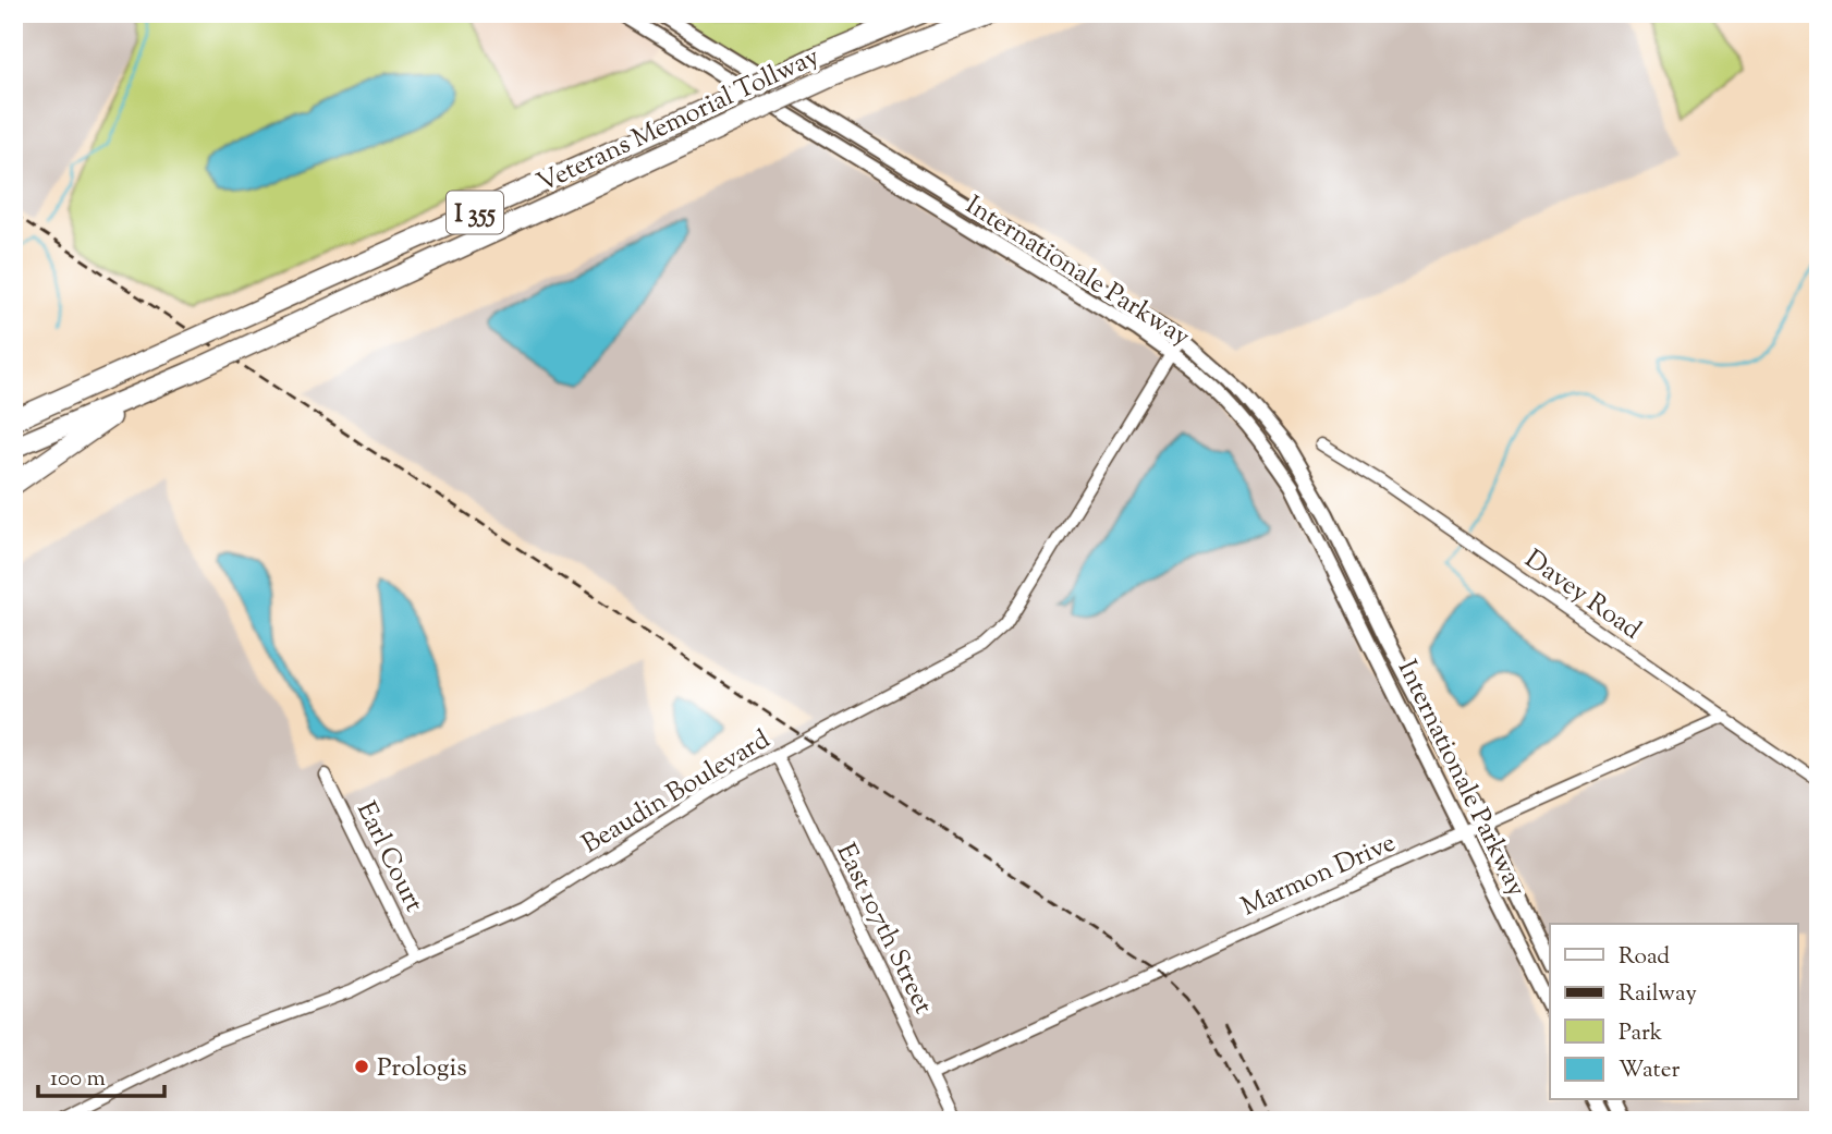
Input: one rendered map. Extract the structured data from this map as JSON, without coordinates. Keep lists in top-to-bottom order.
{
  "streets": {
    "highway": ["Veterans Memorial Tollway", "I 355"],
    "street": [
      "Internationale Parkway",
      "Davey Road",
      "Beaudin Boulevard",
      "Earl Court",
      "Marmon Drive",
      "East 107th Street"
    ]
  },
  "crossings": [
    ["Internationale Parkway", "Beaudin Boulevard"],
    ["Internationale Parkway", "Marmon Drive"],
    ["Davey Road", "Marmon Drive"],
    ["Beaudin Boulevard", "Earl Court"],
    ["Beaudin Boulevard", "East 107th Street"],
    ["Marmon Drive", "East 107th Street"]
  ],
  "places": ["Prologis"],
  "legend": [
    "Road",
    "Railway",
    "Park",
    "Water"
  ],
  "scale_bar": "100 m"
}
